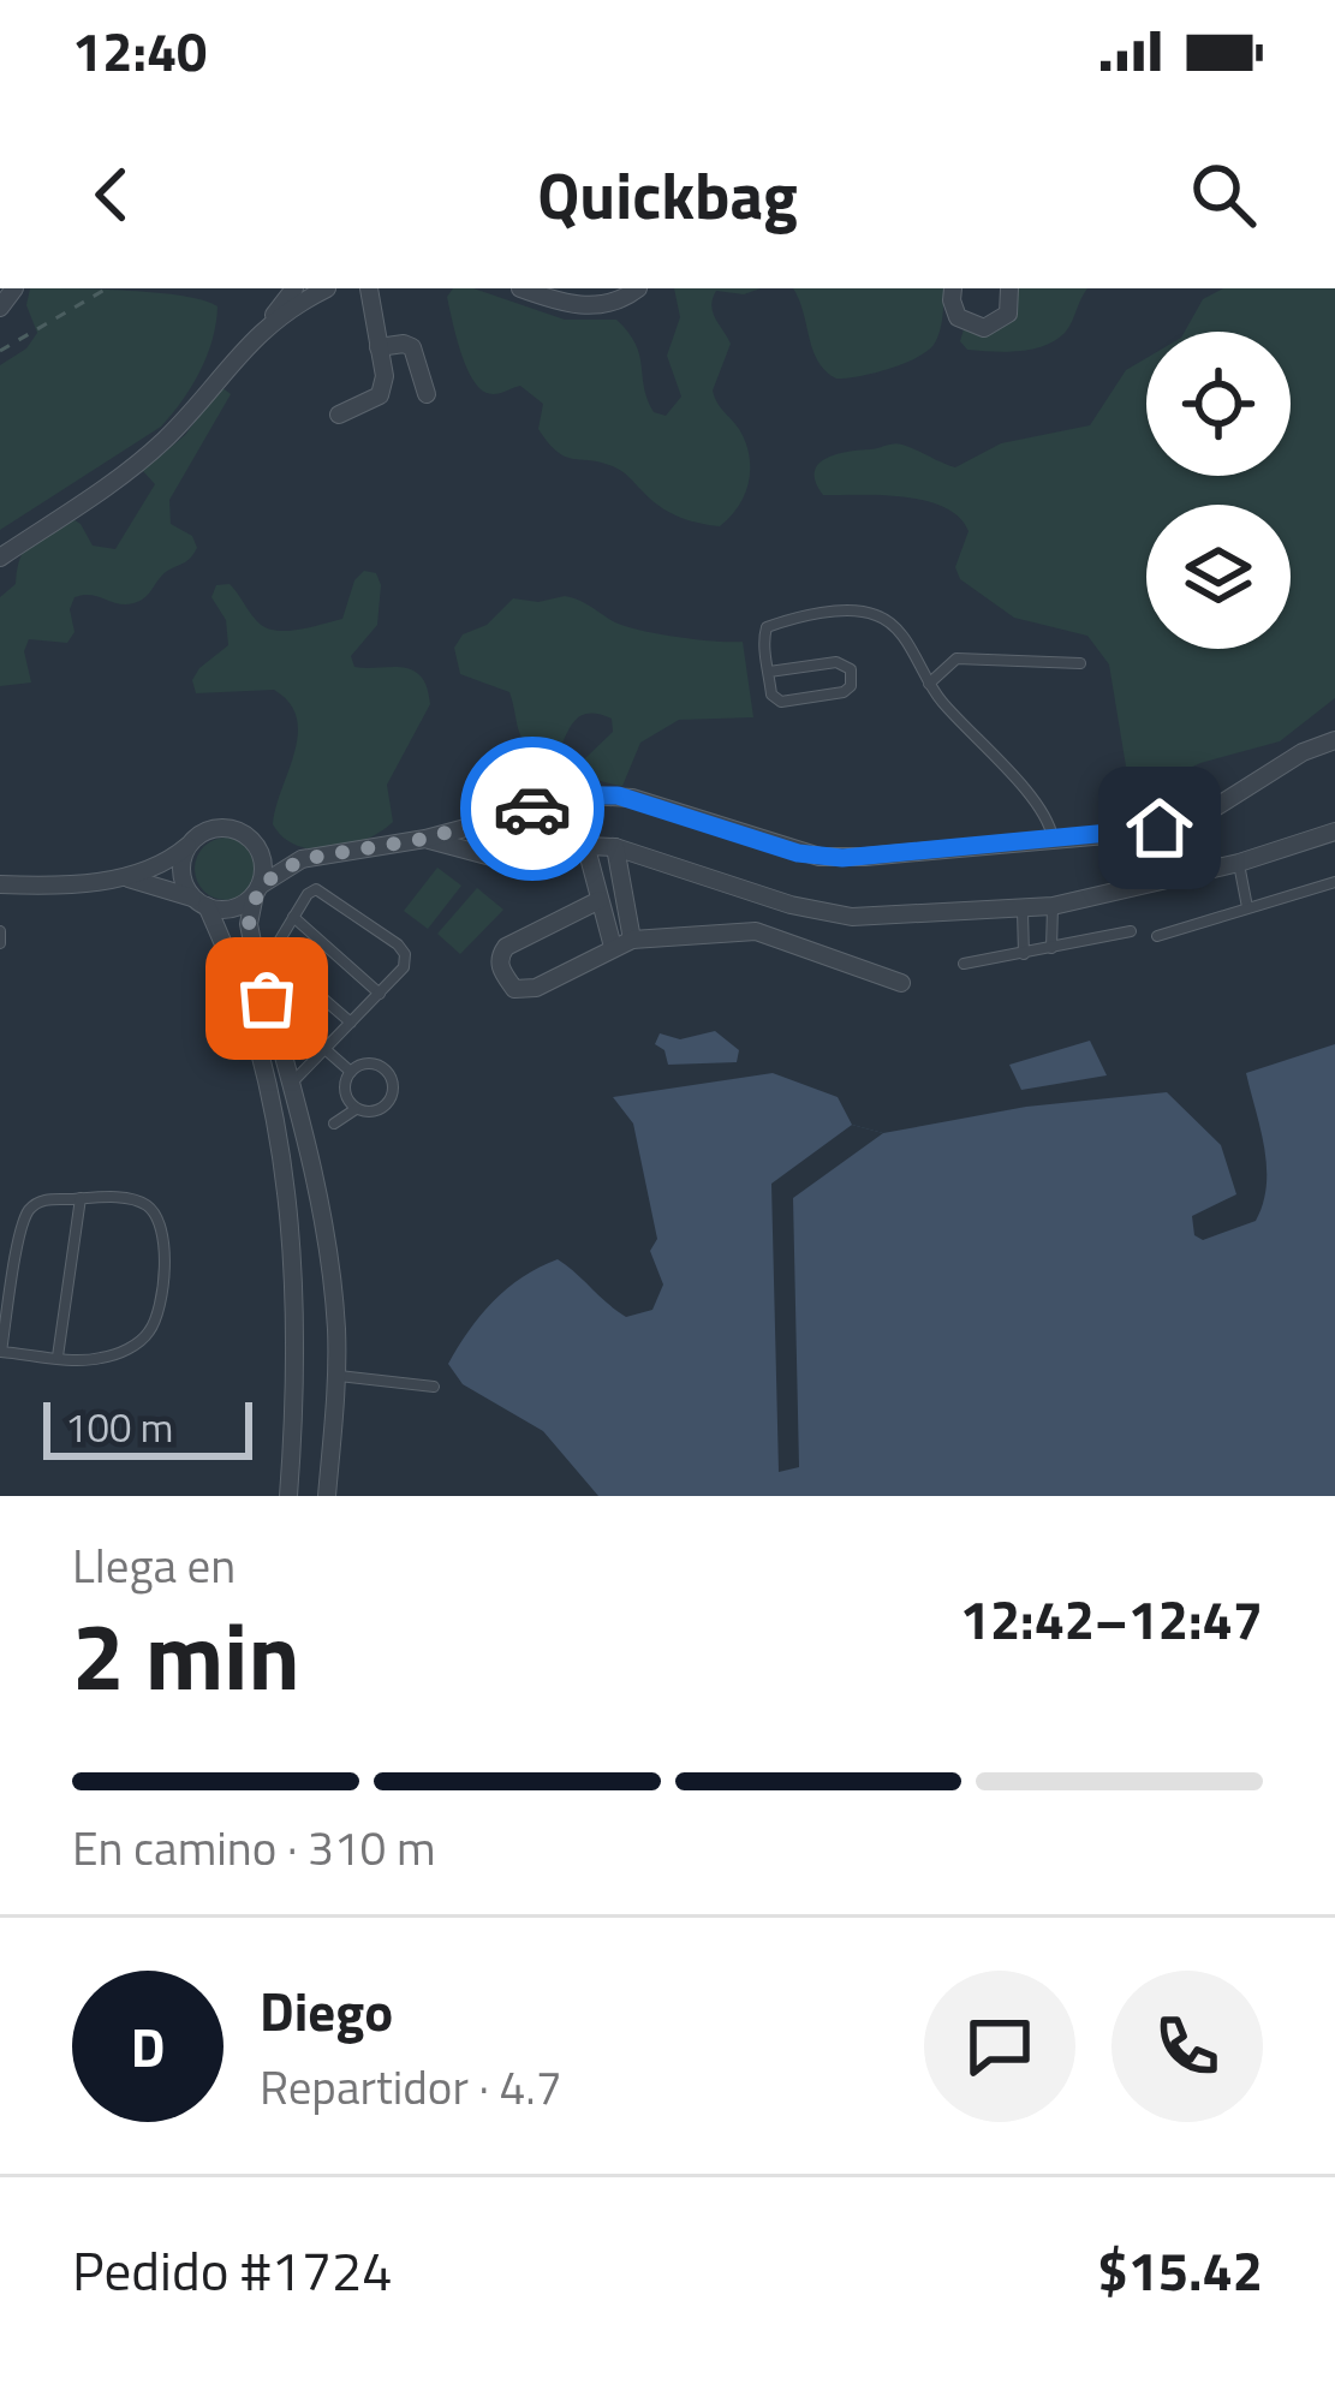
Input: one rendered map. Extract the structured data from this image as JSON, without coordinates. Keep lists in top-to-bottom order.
{
  "scale_bar": "100 m",
  "page": {
    "status": "12:40",
    "header": "Quickbag",
    "scale": "100 m",
    "heading": ["2 min", "Llega en", "12:42–12:47"],
    "panel": [
      "Diego",
      "Repartidor · 4.7",
      "Pedido #1724",
      "$15.42"
    ],
    "bar": "En camino · 310 m",
    "round": "D"
  }
}
